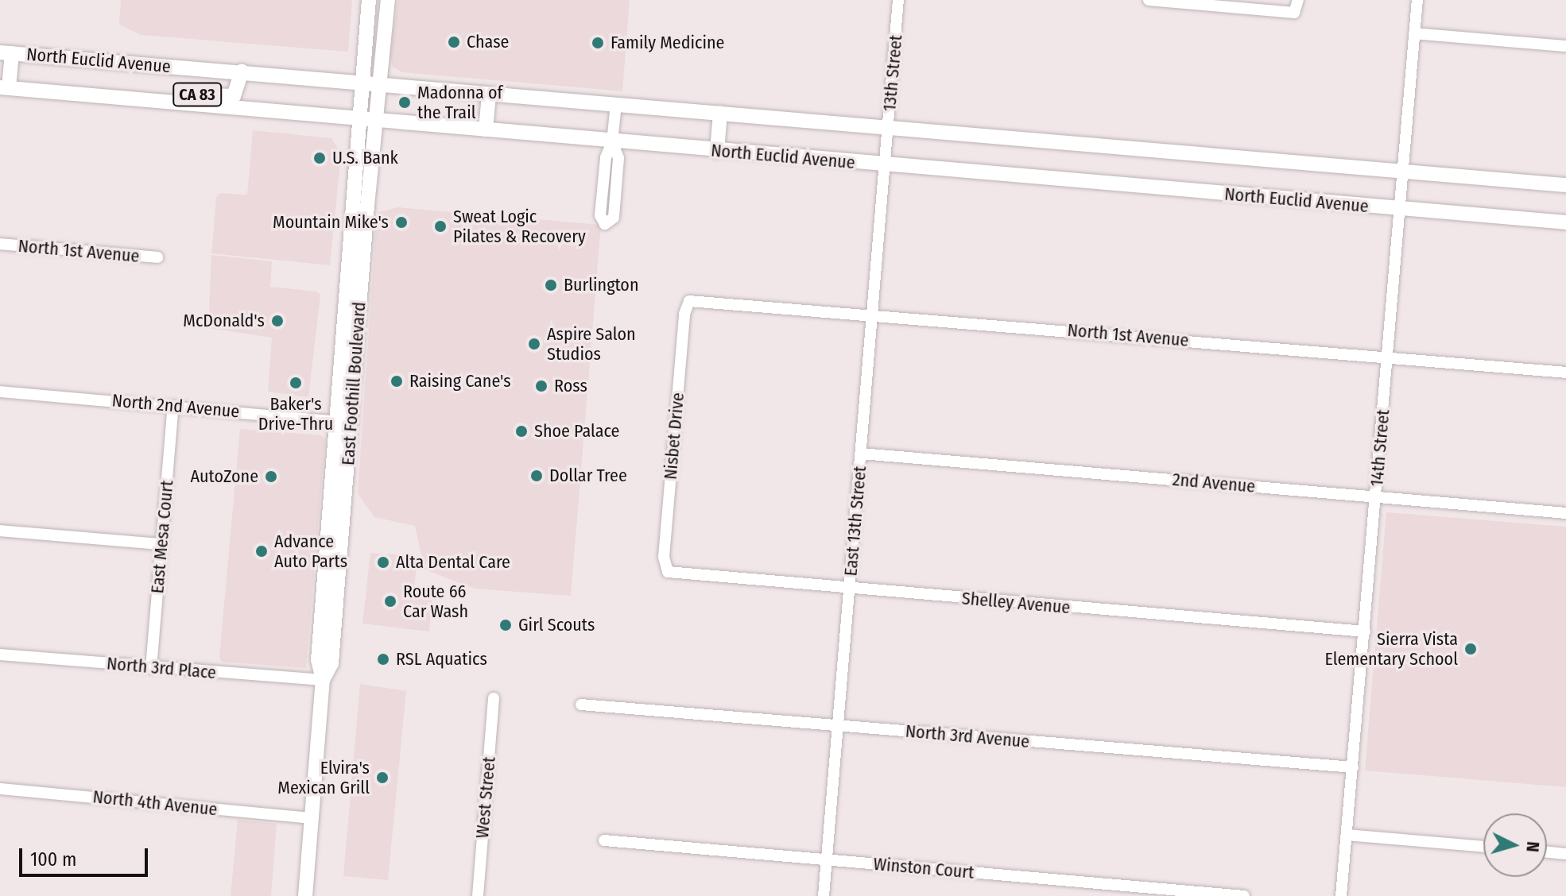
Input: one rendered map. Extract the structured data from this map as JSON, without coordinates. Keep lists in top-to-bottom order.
{
  "streets": {
    "main road": ["North Euclid Avenue", "CA 83", "East Foothill Boulevard"],
    "street": [
      "13th Street",
      "North 1st Avenue",
      "North 2nd Avenue",
      "Nisbet Drive",
      "14th Street",
      "2nd Avenue",
      "East 13th Street",
      "East Mesa Court",
      "Shelley Avenue",
      "North 3rd Place",
      "North 3rd Avenue",
      "West Street",
      "North 4th Avenue",
      "Winston Court"
    ]
  },
  "crossings": [
    ["North Euclid Avenue", "13th Street"],
    ["North Euclid Avenue", "CA 83"],
    ["North Euclid Avenue", "East Foothill Boulevard"],
    ["North Euclid Avenue", "14th Street"],
    ["North Euclid Avenue", "East 13th Street"],
    ["13th Street", "East 13th Street"],
    ["North 1st Avenue", "Nisbet Drive"],
    ["North 1st Avenue", "14th Street"],
    ["North 1st Avenue", "East 13th Street"],
    ["East Foothill Boulevard", "North 2nd Avenue"],
    ["East Foothill Boulevard", "North 3rd Place"],
    ["East Foothill Boulevard", "North 4th Avenue"],
    ["North 2nd Avenue", "East Mesa Court"],
    ["Nisbet Drive", "Shelley Avenue"],
    ["14th Street", "2nd Avenue"],
    ["14th Street", "Shelley Avenue"],
    ["14th Street", "North 3rd Avenue"],
    ["2nd Avenue", "East 13th Street"],
    ["East 13th Street", "Shelley Avenue"],
    ["East 13th Street", "North 3rd Avenue"],
    ["East 13th Street", "Winston Court"],
    ["East Mesa Court", "North 3rd Place"]
  ],
  "places": [
    "Chase",
    "Family Medicine",
    "Madonna of the Trail",
    "U.S. Bank",
    "Mountain Mike's",
    "Sweat Logic Pilates & Recovery",
    "Burlington",
    "McDonald's",
    "Aspire Salon Studios",
    "Raising Cane's",
    "Baker's Drive-Thru",
    "Ross",
    "Shoe Palace",
    "Dollar Tree",
    "AutoZone",
    "Advance Auto Parts",
    "Alta Dental Care",
    "Route 66 Car Wash",
    "Girl Scouts",
    "Sierra Vista Elementary School",
    "RSL Aquatics",
    "Elvira's Mexican Grill"
  ],
  "scale_bar": "100 m",
  "north": "right"
}
